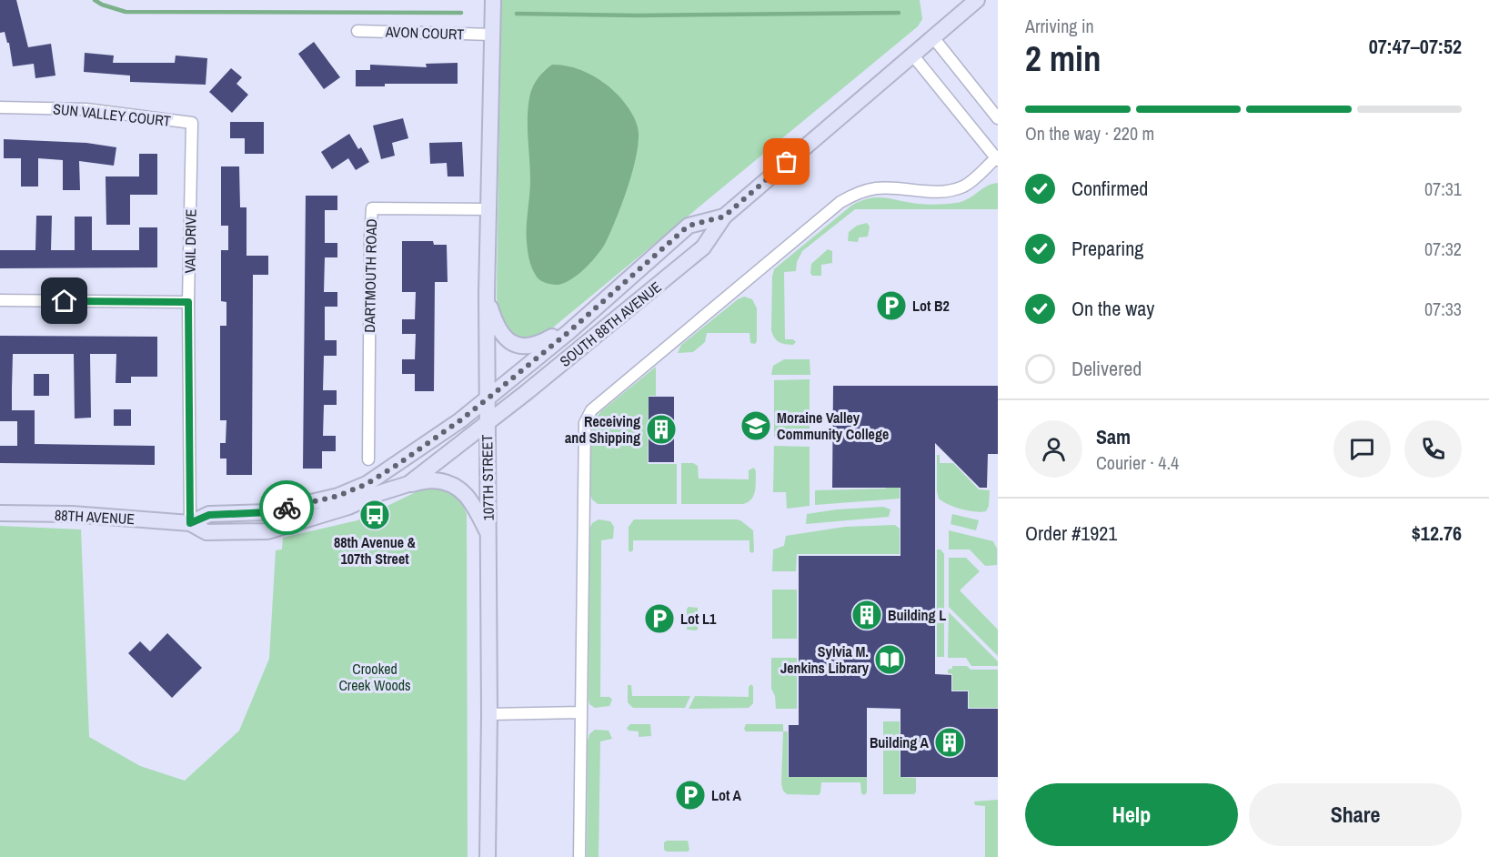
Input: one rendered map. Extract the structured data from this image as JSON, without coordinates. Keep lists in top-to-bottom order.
{
  "streets": {
    "street": [
      "AVON COURT",
      "SUN VALLEY COURT",
      "VAIL DRIVE",
      "DARTMOUTH ROAD",
      "SOUTH 88TH AVENUE",
      "107TH STREET",
      "88TH AVENUE"
    ]
  },
  "crossings": [
    ["AVON COURT", "107TH STREET"],
    ["SUN VALLEY COURT", "VAIL DRIVE"],
    ["VAIL DRIVE", "88TH AVENUE"],
    ["DARTMOUTH ROAD", "107TH STREET"],
    ["SOUTH 88TH AVENUE", "107TH STREET"],
    ["SOUTH 88TH AVENUE", "88TH AVENUE"],
    ["107TH STREET", "88TH AVENUE"]
  ],
  "parks": ["Crooked Creek Woods"],
  "places": {
    "parking": ["Lot B2", "Lot L1", "Lot A"],
    "school or university": ["Moraine Valley Community College"],
    "building": ["Receiving and Shipping", "Building L", "Building A"],
    "bus stop": ["88th Avenue & 107th Street"],
    "library": ["Sylvia M. Jenkins Library"]
  },
  "page": {
    "heading": ["2 min", "Arriving in", "07:47–07:52"],
    "panel": [
      "Sam",
      "Courier · 4.4",
      "Order #1921",
      "$12.76"
    ],
    "bar": "On the way · 220 m",
    "list": [
      ["Confirmed", "07:31"],
      ["Preparing", "07:32"],
      ["On the way", "07:33"],
      "Delivered"
    ],
    "buttons": ["Help", "Share"]
  }
}
